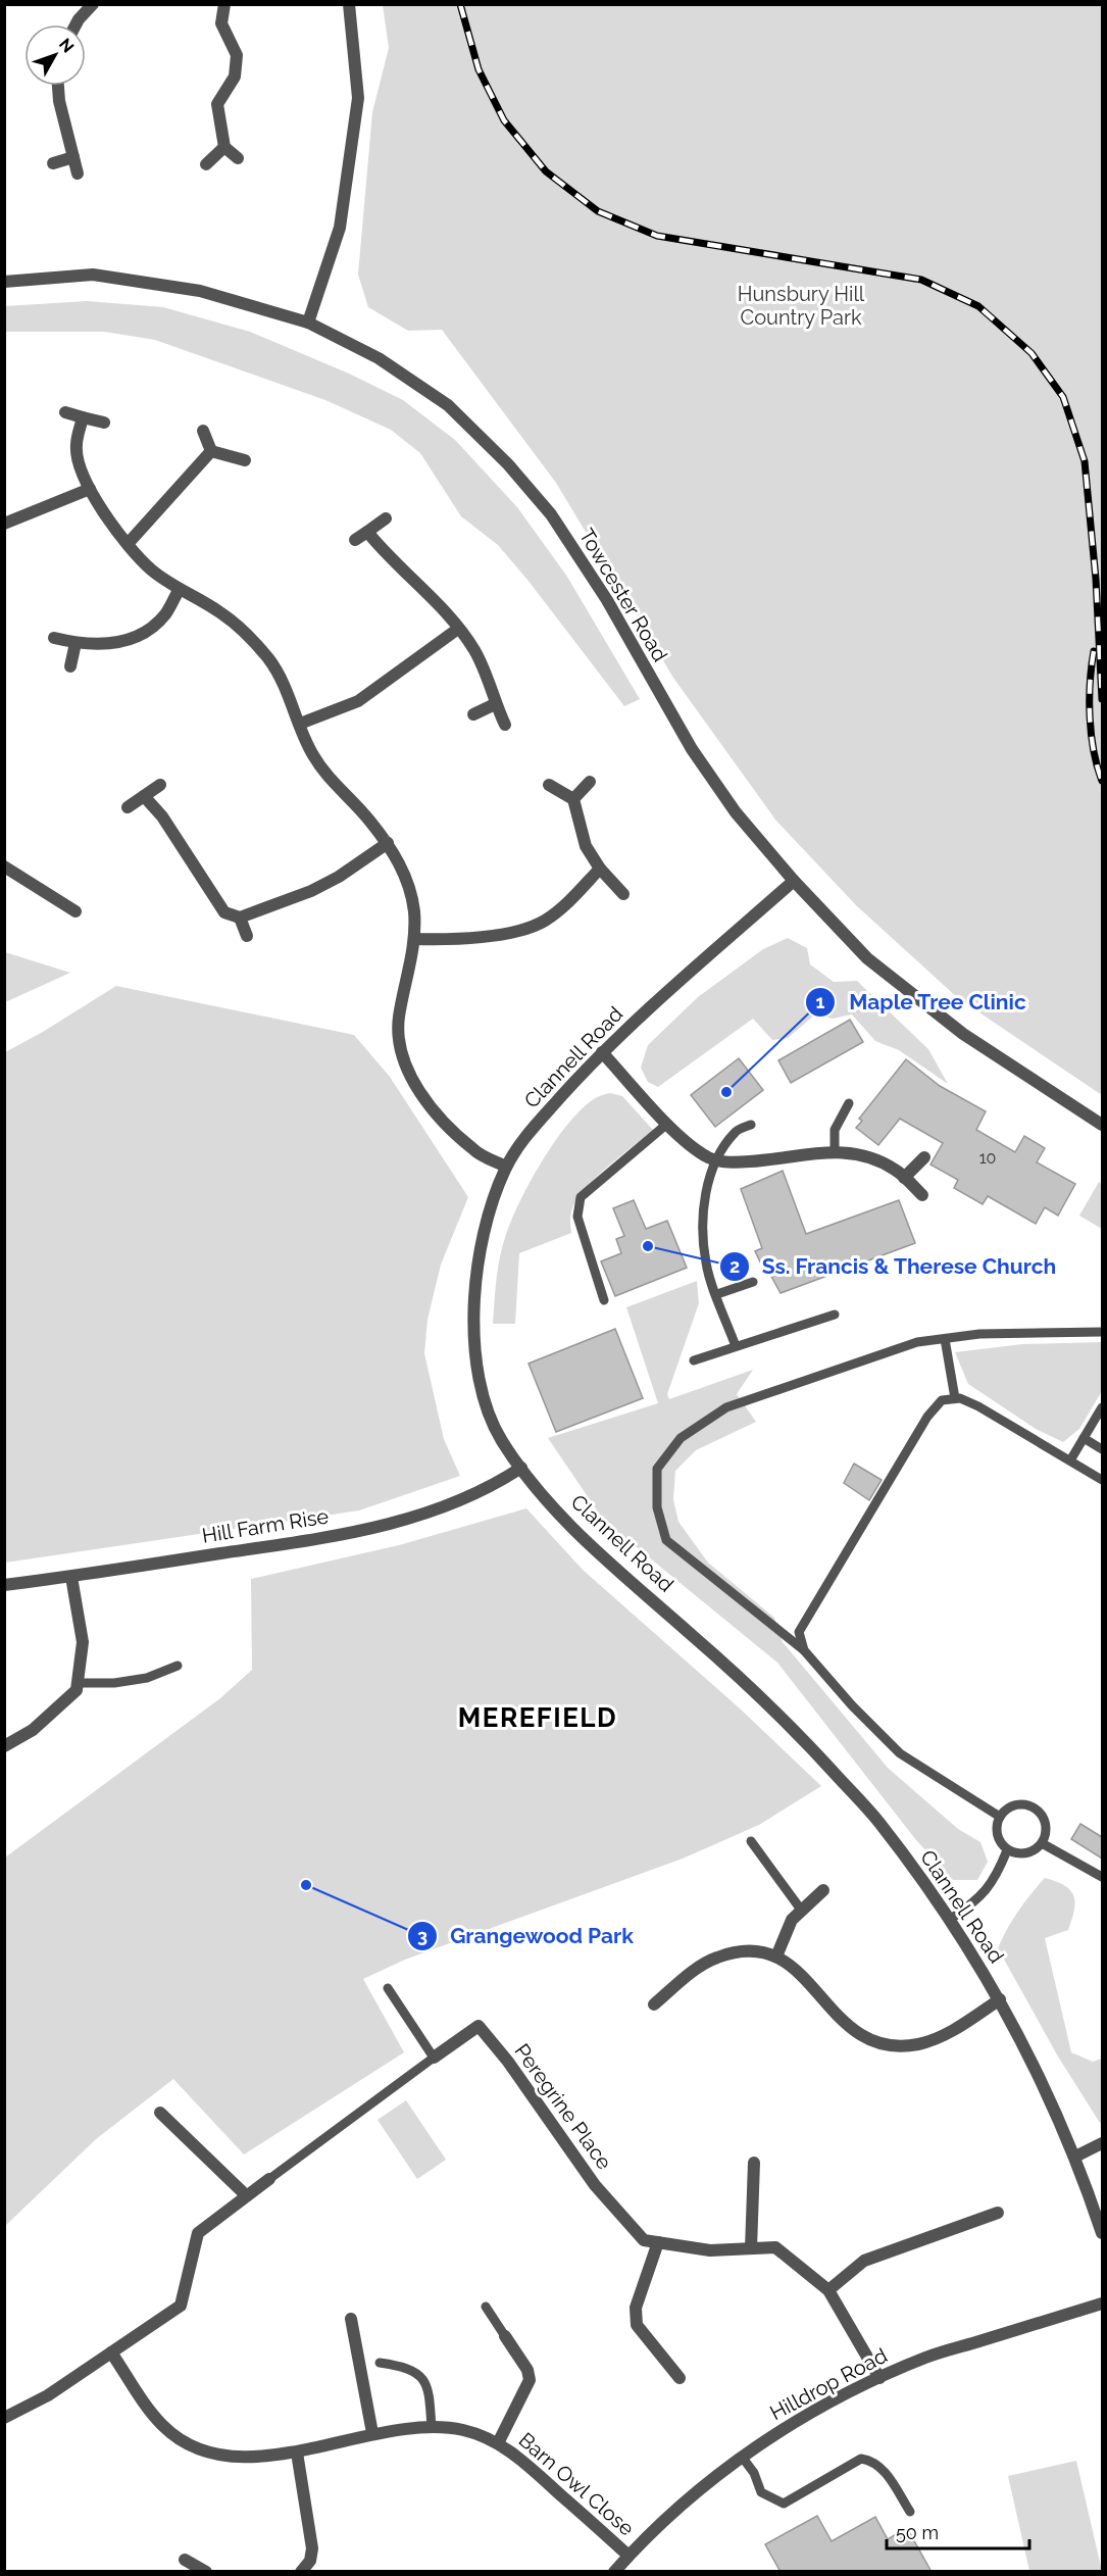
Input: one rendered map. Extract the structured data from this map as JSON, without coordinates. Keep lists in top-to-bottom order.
{
  "streets": {
    "street": [
      "Towcester Road",
      "Clannell Road",
      "Hill Farm Rise",
      "Peregrine Place",
      "Hilldrop Road",
      "Barn Owl Close"
    ]
  },
  "crossings": [
    ["Towcester Road", "Clannell Road"],
    ["Clannell Road", "Hill Farm Rise"],
    ["Peregrine Place", "Hilldrop Road"],
    ["Hilldrop Road", "Barn Owl Close"]
  ],
  "districts": ["MEREFIELD"],
  "parks": ["Hunsbury Hill Country Park"],
  "places": ["Maple Tree Clinic", "Ss. Francis & Therese Church", "Grangewood Park"],
  "house_numbers": ["10"],
  "scale_bar": "50 m",
  "north": "top right"
}
